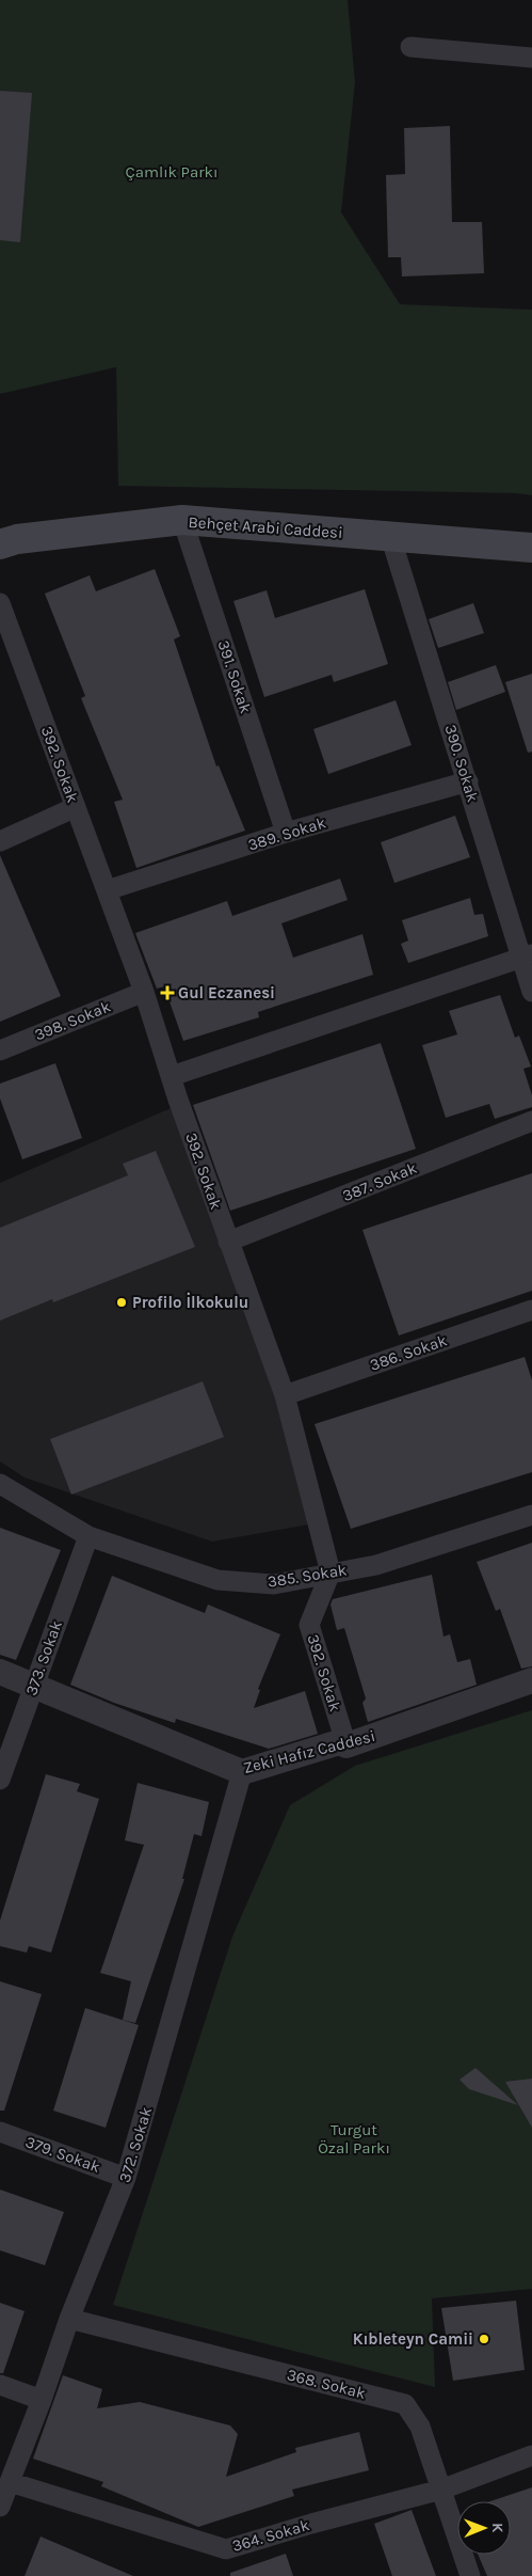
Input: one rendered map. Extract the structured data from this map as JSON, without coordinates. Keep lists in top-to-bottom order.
{
  "streets": {
    "main road": ["Behçet Arabi Caddesi"],
    "street": [
      "391. Sokak",
      "390. Sokak",
      "392. Sokak",
      "389. Sokak",
      "398. Sokak",
      "387. Sokak",
      "386. Sokak",
      "385. Sokak",
      "373. Sokak",
      "Zeki Hafız Caddesi",
      "372. Sokak",
      "379. Sokak",
      "368. Sokak",
      "364. Sokak"
    ]
  },
  "crossings": [
    ["Behçet Arabi Caddesi", "391. Sokak"],
    ["Behçet Arabi Caddesi", "390. Sokak"],
    ["391. Sokak", "389. Sokak"],
    ["390. Sokak", "389. Sokak"],
    ["392. Sokak", "389. Sokak"],
    ["392. Sokak", "398. Sokak"],
    ["392. Sokak", "387. Sokak"],
    ["392. Sokak", "386. Sokak"],
    ["392. Sokak", "385. Sokak"],
    ["392. Sokak", "Zeki Hafız Caddesi"],
    ["385. Sokak", "373. Sokak"],
    ["373. Sokak", "Zeki Hafız Caddesi"],
    ["Zeki Hafız Caddesi", "372. Sokak"],
    ["372. Sokak", "379. Sokak"],
    ["372. Sokak", "368. Sokak"],
    ["372. Sokak", "364. Sokak"],
    ["368. Sokak", "364. Sokak"]
  ],
  "parks": ["Çamlık Parkı", "Turgut Özal Parkı"],
  "places": {
    "health": ["Gul Eczanesi"],
    "other": ["Profilo İlkokulu", "Kıbleteyn Camii"]
  },
  "north": "right"
}
